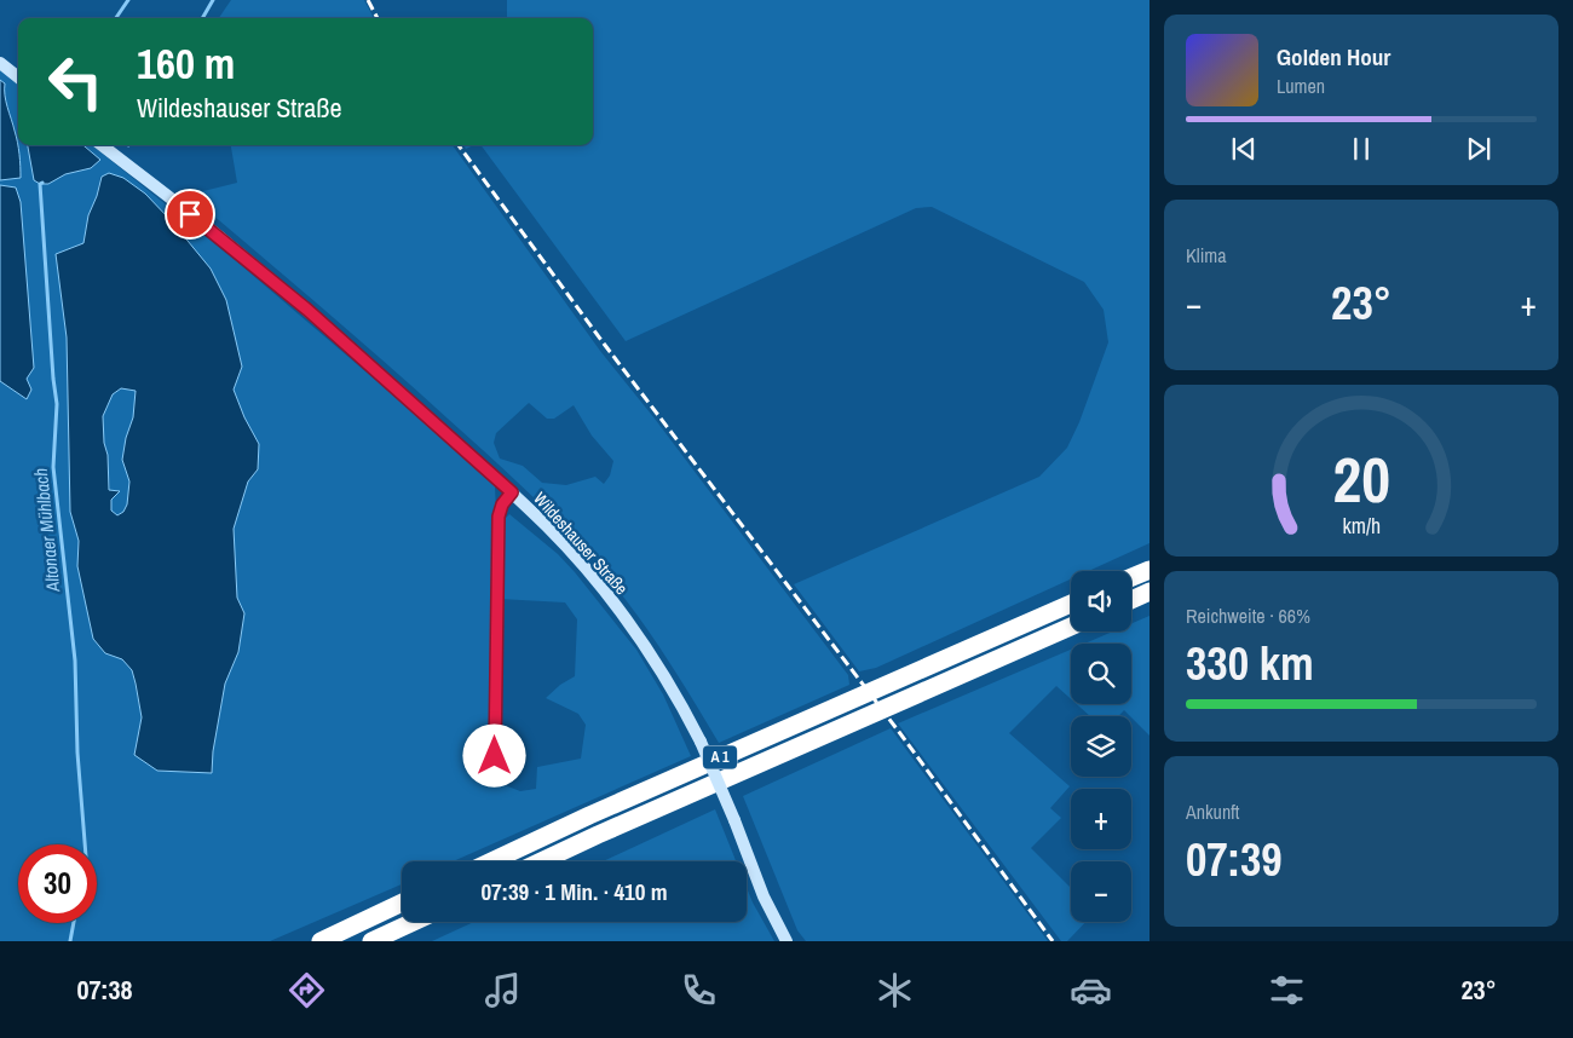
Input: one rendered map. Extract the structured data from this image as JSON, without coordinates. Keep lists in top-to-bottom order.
{
  "streets": {
    "highway": ["A 1"],
    "main road": ["Wildeshauser Straße"]
  },
  "water": ["Altonaer Mühlbach"],
  "page": {
    "turn": ["160 m", "Wildeshauser Straße"],
    "song": ["Golden Hour", "Lumen"],
    "tile": [
      "Klima",
      ["Reichweite · 66%", "330 km"],
      ["Ankunft", "07:39"]
    ],
    "heat": ["−", "23°", "+"],
    "map_buttons": ["+", "−"],
    "limit": "30",
    "trip": "07:39 · 1 Min. · 410 m",
    "tabs": ["07:38", "23°"],
    "gauge": ["20", "km/h"]
  }
}
